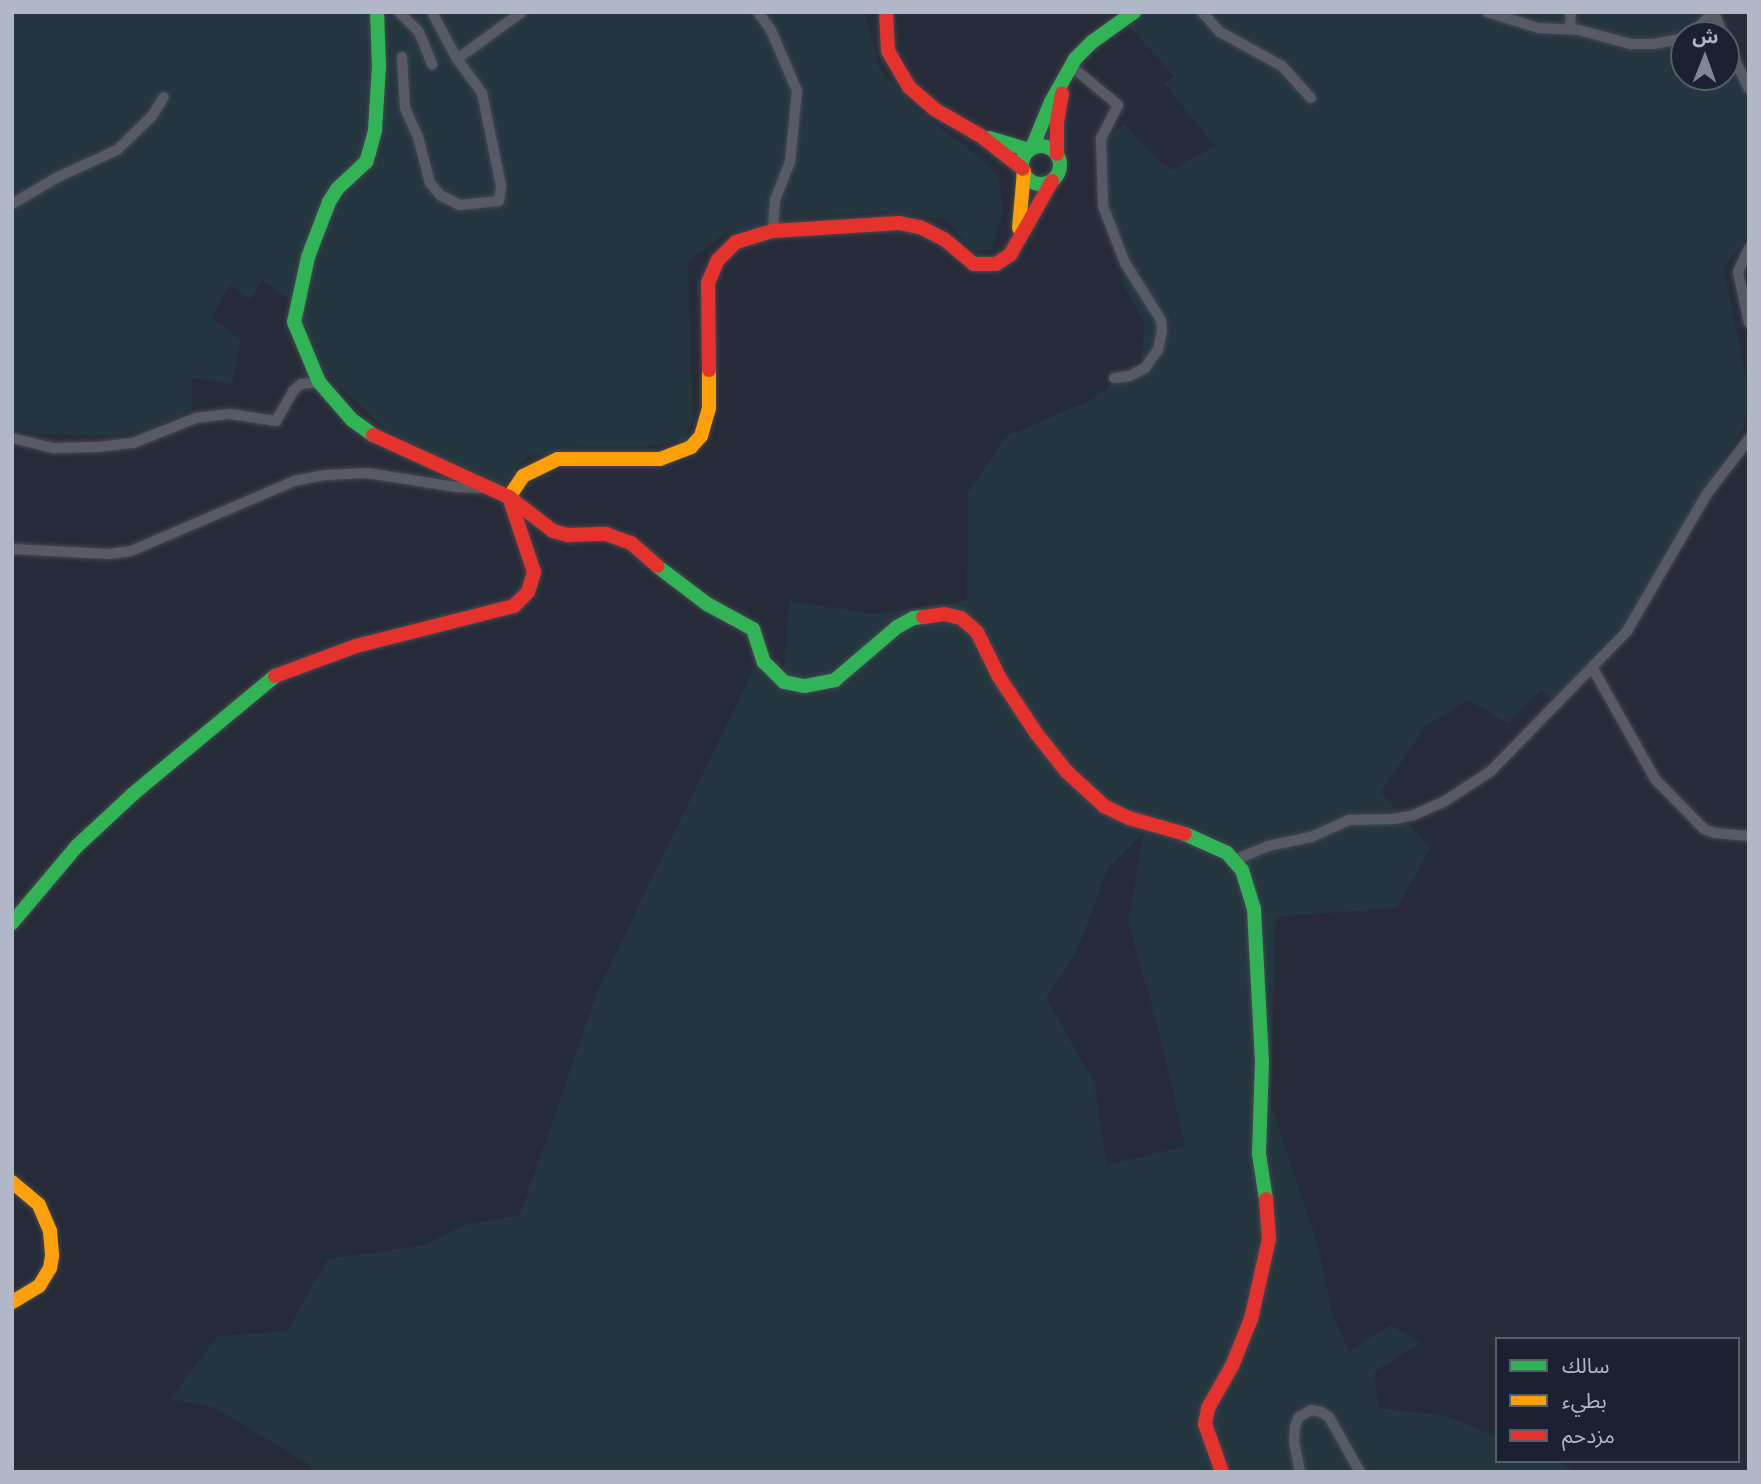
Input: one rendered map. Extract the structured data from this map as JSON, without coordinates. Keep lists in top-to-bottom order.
{
  "legend": ["سالك", "بطيء", "مزدحم"],
  "north": "top"
}
